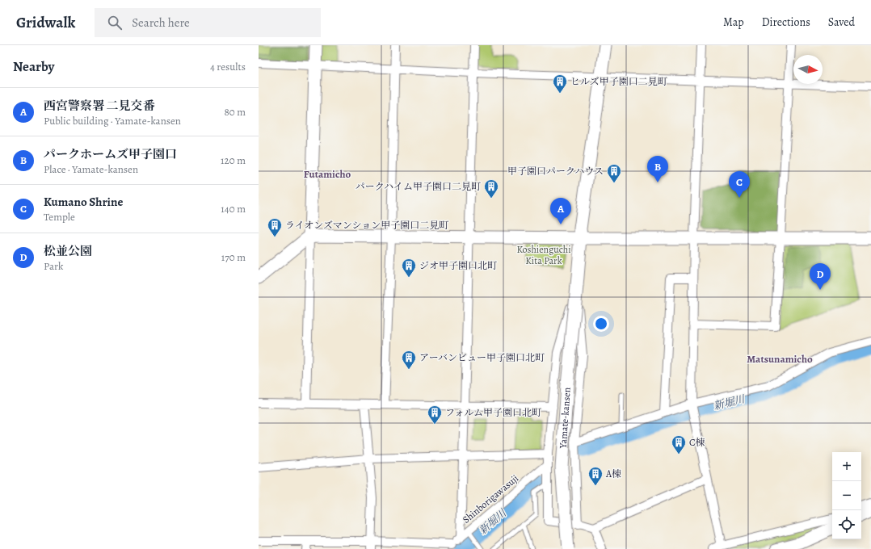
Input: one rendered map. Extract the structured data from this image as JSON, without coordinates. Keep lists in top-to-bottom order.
{
  "streets": {
    "street": ["Yamate-kansen", "Shinborigawasuji"]
  },
  "districts": ["Futamicho", "Matsunamicho"],
  "water": ["新堀川"],
  "parks": ["Koshienguchi Kita Park"],
  "places": {
    "building": [
      "ヒルズ甲子園口二見町",
      "甲子園口パークハウス",
      "パークハイム甲子園口二見町",
      "ライオンズマンション甲子園口二見町",
      "ジオ甲子園口北町",
      "アーバンビュー甲子園口北町",
      "フォルム甲子園口北町",
      "C棟",
      "A棟"
    ]
  },
  "north": "right",
  "page": {
    "header": "Gridwalk",
    "search": "Search here",
    "nav": ["Map", "Directions", "Saved"],
    "heading": ["Nearby", "4 results"],
    "list": [
      {
        "mark": "A",
        "name": "西宮警察署 二見交番",
        "note": "Public building · Yamate-kansen",
        "value": "80 m"
      },
      {
        "mark": "B",
        "name": "パークホームズ甲子園口",
        "note": "Place · Yamate-kansen",
        "value": "120 m"
      },
      {
        "mark": "C",
        "name": "Kumano Shrine",
        "note": "Temple",
        "value": "140 m"
      },
      {
        "mark": "D",
        "name": "松並公園",
        "note": "Park",
        "value": "170 m"
      }
    ],
    "pins": [
      "B",
      "C",
      "A",
      "D"
    ],
    "map_buttons": ["+", "−"]
  }
}
